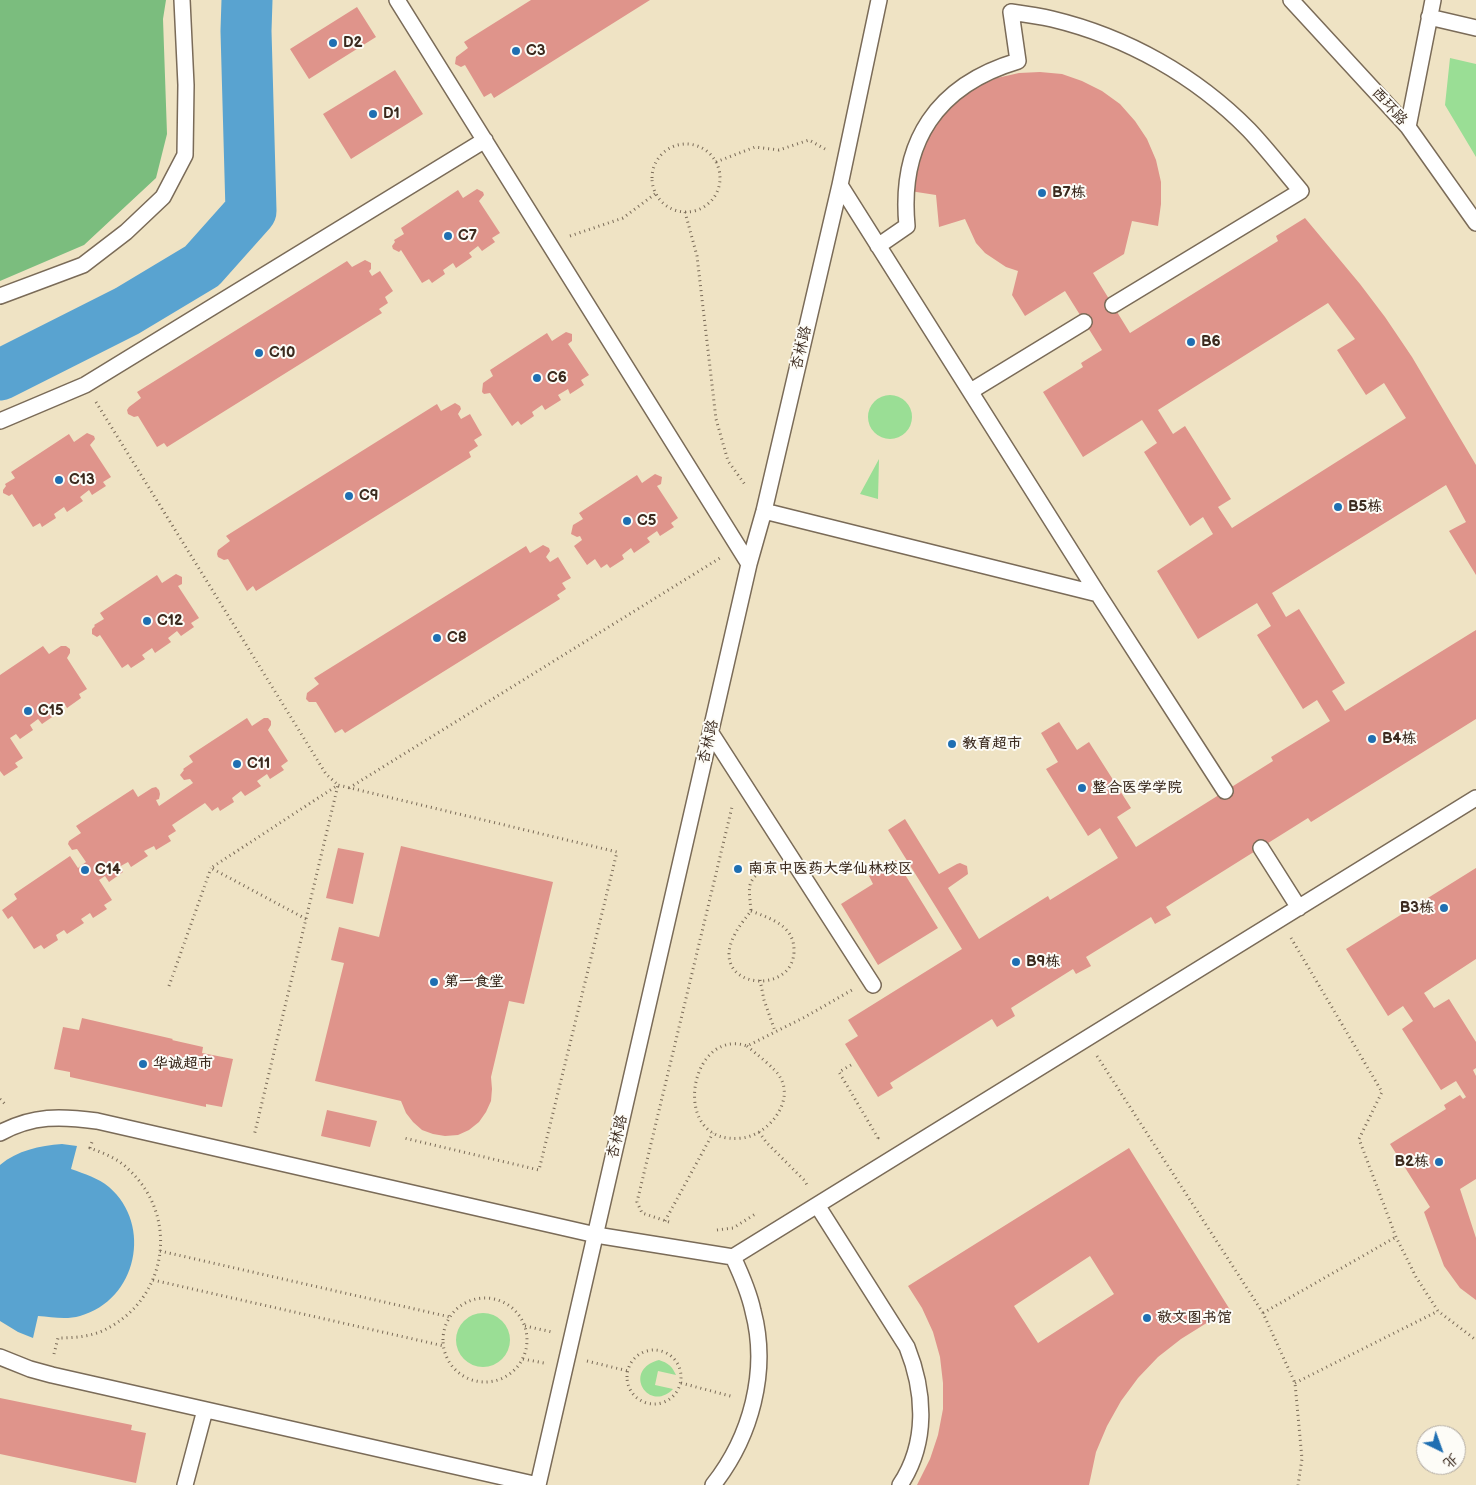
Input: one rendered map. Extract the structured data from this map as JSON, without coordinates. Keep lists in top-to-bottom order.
{
  "streets": {
    "lane": ["西环路", "杏林路"]
  },
  "places": [
    "D2",
    "C3",
    "D1",
    "B7栋",
    "C7",
    "B6",
    "C10",
    "C6",
    "C13",
    "C9",
    "B5栋",
    "C5",
    "C12",
    "C8",
    "C15",
    "B4栋",
    "教育超市",
    "C11",
    "整合医学学院",
    "南京中医药大学仙林校区",
    "C14",
    "B3栋",
    "B9栋",
    "第一食堂",
    "华诚超市",
    "B2栋",
    "敬文图书馆"
  ],
  "north": "bottom right"
}
